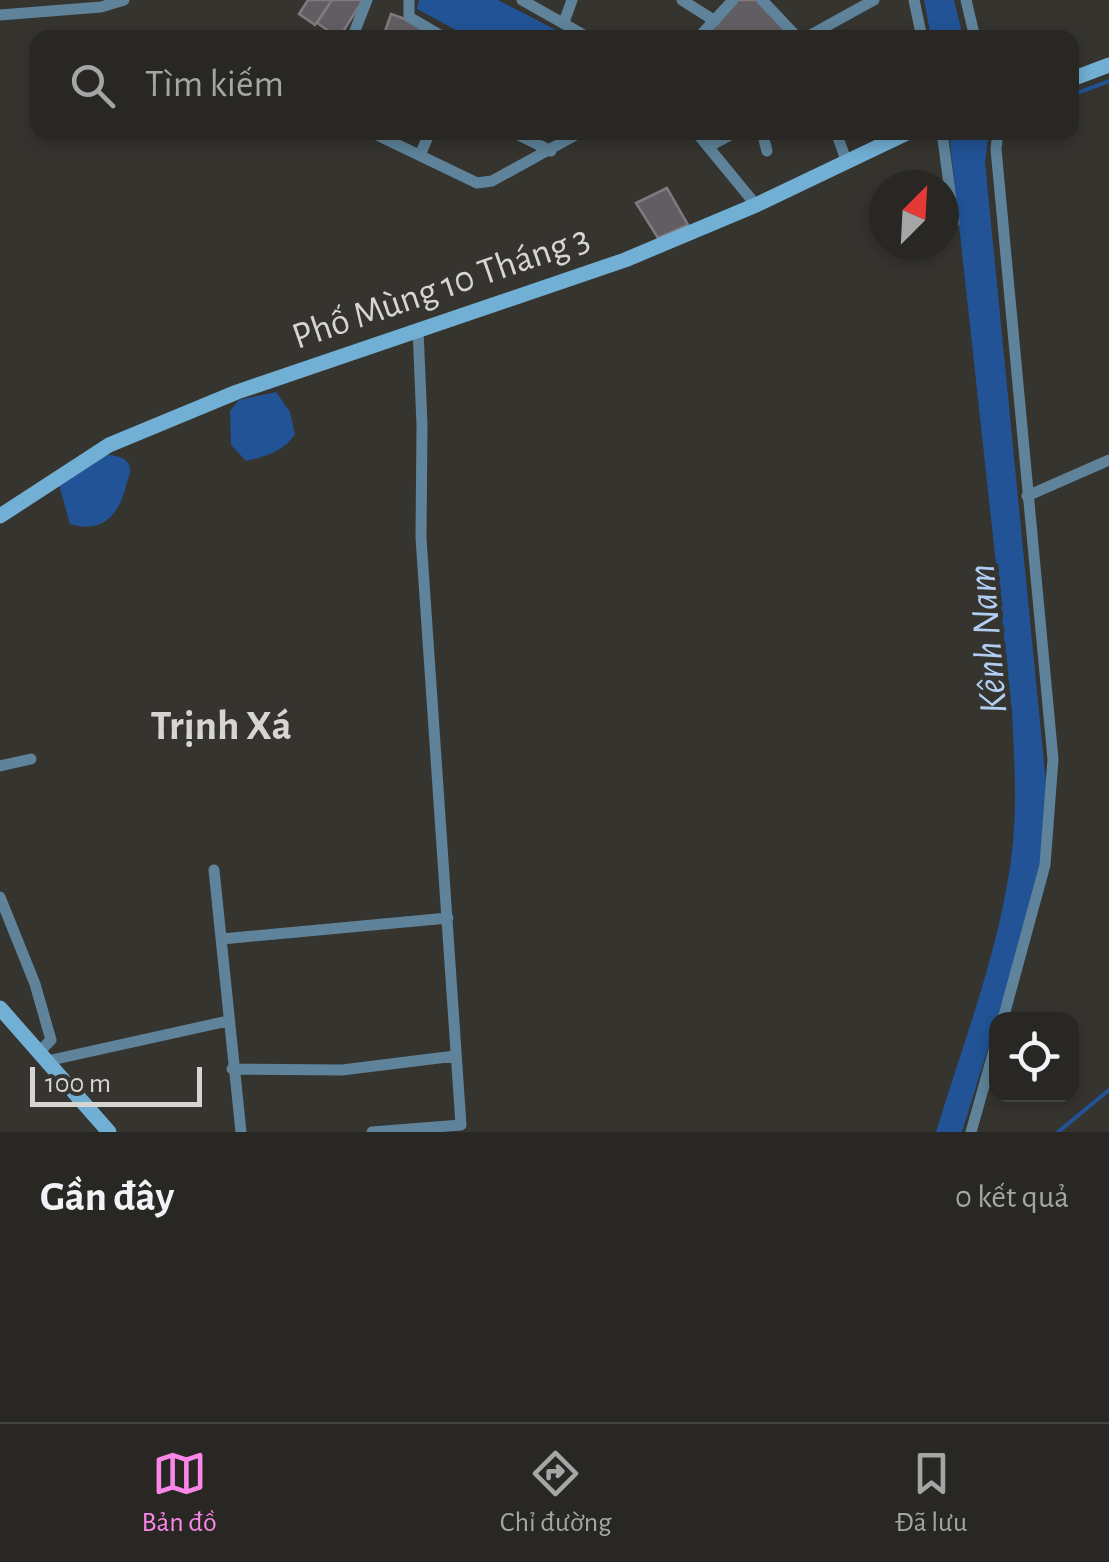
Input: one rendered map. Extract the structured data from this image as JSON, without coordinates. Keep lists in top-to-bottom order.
{
  "streets": {
    "main road": ["Phố Mùng 10 Tháng 3"]
  },
  "districts": ["Trịnh Xá"],
  "water": ["Kênh Nam"],
  "scale_bar": "100 m",
  "north": "top right",
  "page": {
    "search": "Tìm kiếm",
    "scale": "100 m",
    "heading": ["Gần đây", "0 kết quả"],
    "nav": ["Bản đồ", "Chỉ đường", "Đã lưu"]
  }
}
